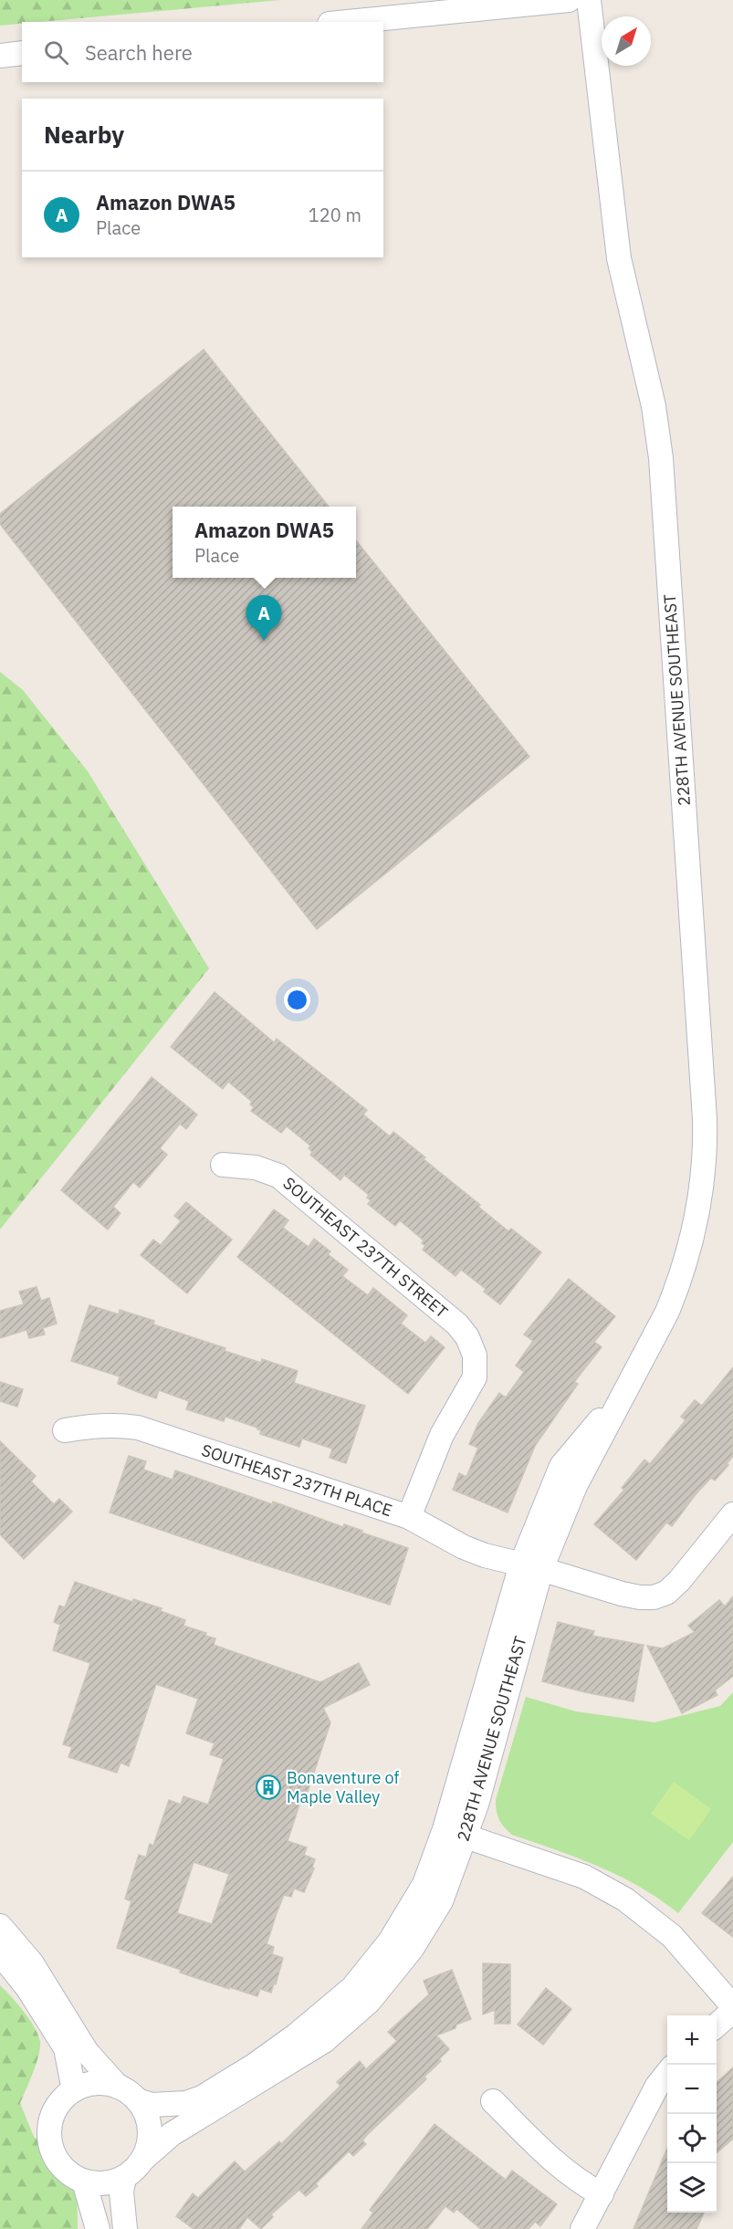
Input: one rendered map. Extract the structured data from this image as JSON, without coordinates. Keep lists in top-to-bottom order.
{
  "streets": {
    "street": ["228TH AVENUE SOUTHEAST", "SOUTHEAST 237TH STREET", "SOUTHEAST 237TH PLACE"]
  },
  "crossings": [
    ["228TH AVENUE SOUTHEAST", "SOUTHEAST 237TH PLACE"],
    ["SOUTHEAST 237TH STREET", "SOUTHEAST 237TH PLACE"]
  ],
  "places": {
    "building": ["Bonaventure of Maple Valley"]
  },
  "north": "top right",
  "page": {
    "search": "Search here",
    "heading": "Nearby",
    "list": [
      {
        "mark": "A",
        "name": "Amazon DWA5",
        "note": "Place",
        "value": "120 m"
      }
    ],
    "popup": ["Amazon DWA5", "Place"],
    "pins": "A",
    "map_buttons": ["+", "−"]
  }
}
